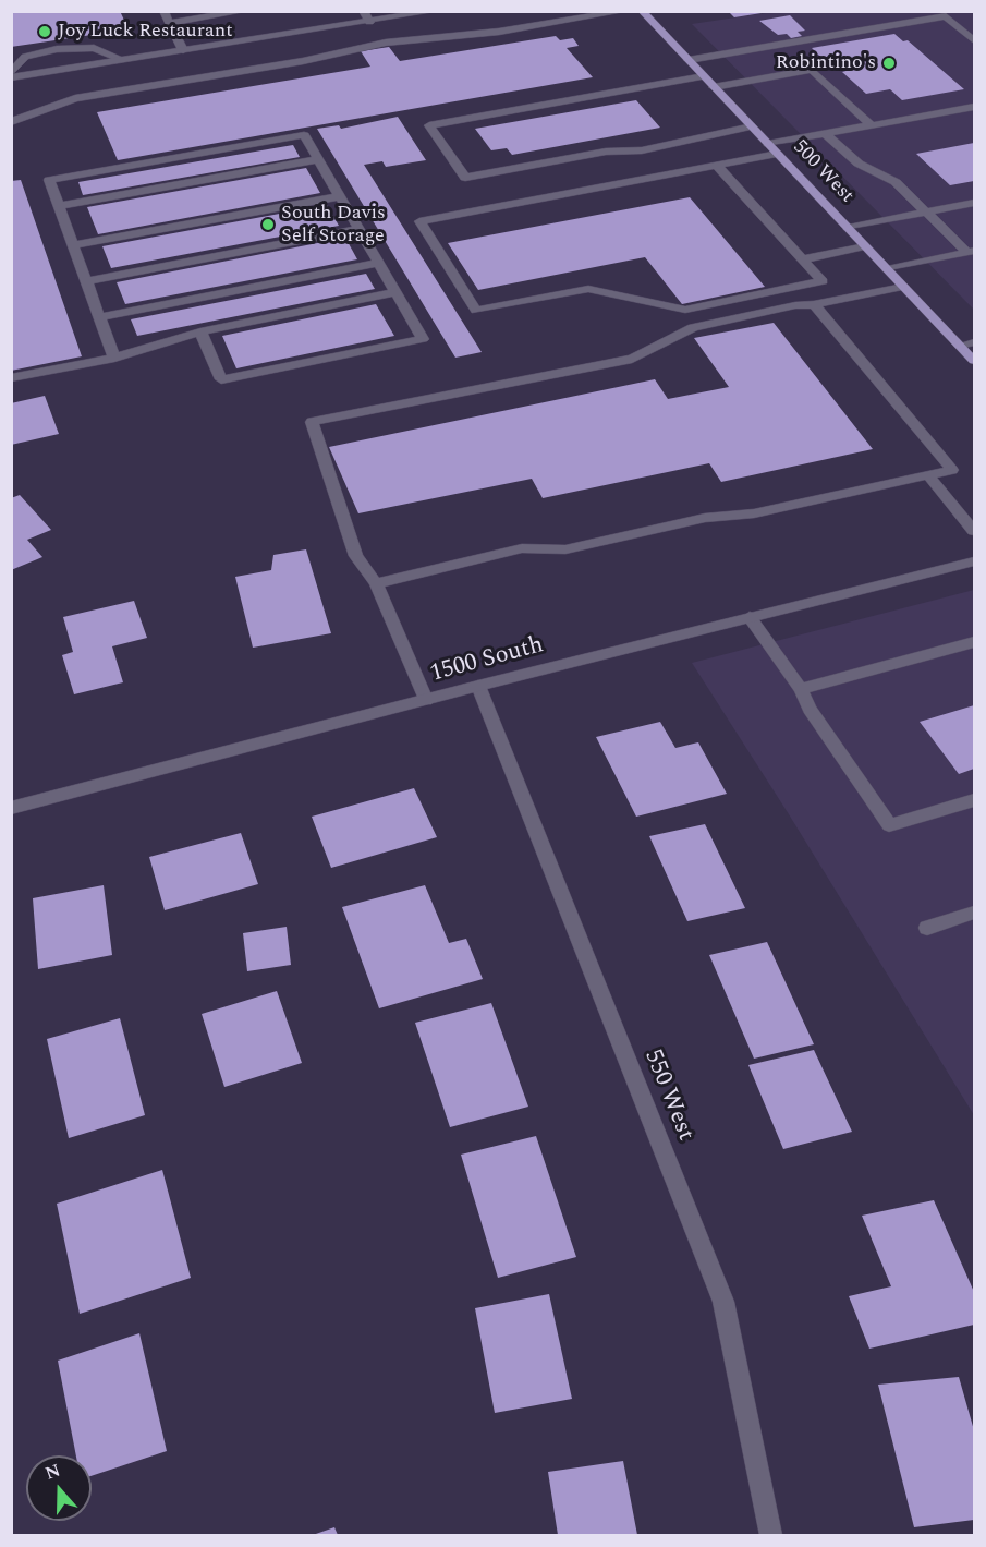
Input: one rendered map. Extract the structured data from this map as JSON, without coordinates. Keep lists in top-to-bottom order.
{
  "streets": {
    "main road": ["500 West"],
    "street": ["1500 South", "550 West"]
  },
  "crossings": [
    ["1500 South", "550 West"]
  ],
  "places": ["Joy Luck Restaurant", "Robintino's", "South Davis Self Storage"],
  "north": "top"
}
